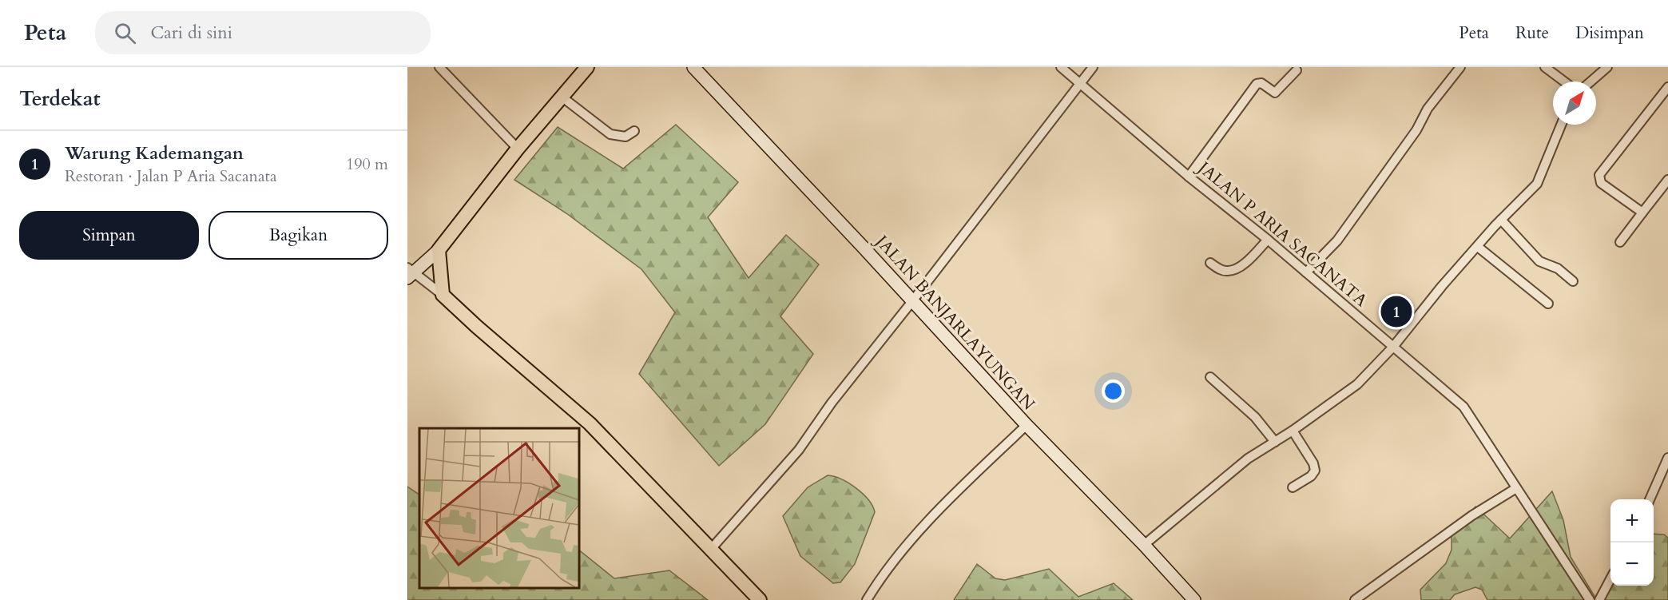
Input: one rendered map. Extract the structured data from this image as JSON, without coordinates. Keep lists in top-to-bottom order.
{
  "streets": {
    "street": ["JALAN P ARIA SACANATA", "JALAN BANJARLAYUNGAN"]
  },
  "north": "top right",
  "page": {
    "header": "Peta",
    "search": "Cari di sini",
    "nav": ["Peta", "Rute", "Disimpan"],
    "heading": "Terdekat",
    "list": [
      {
        "mark": "1",
        "name": "Warung Kademangan",
        "note": "Restoran · Jalan P Aria Sacanata",
        "value": "190 m"
      }
    ],
    "buttons": ["Simpan", "Bagikan"],
    "pins": "1",
    "map_buttons": ["+", "−"]
  }
}
